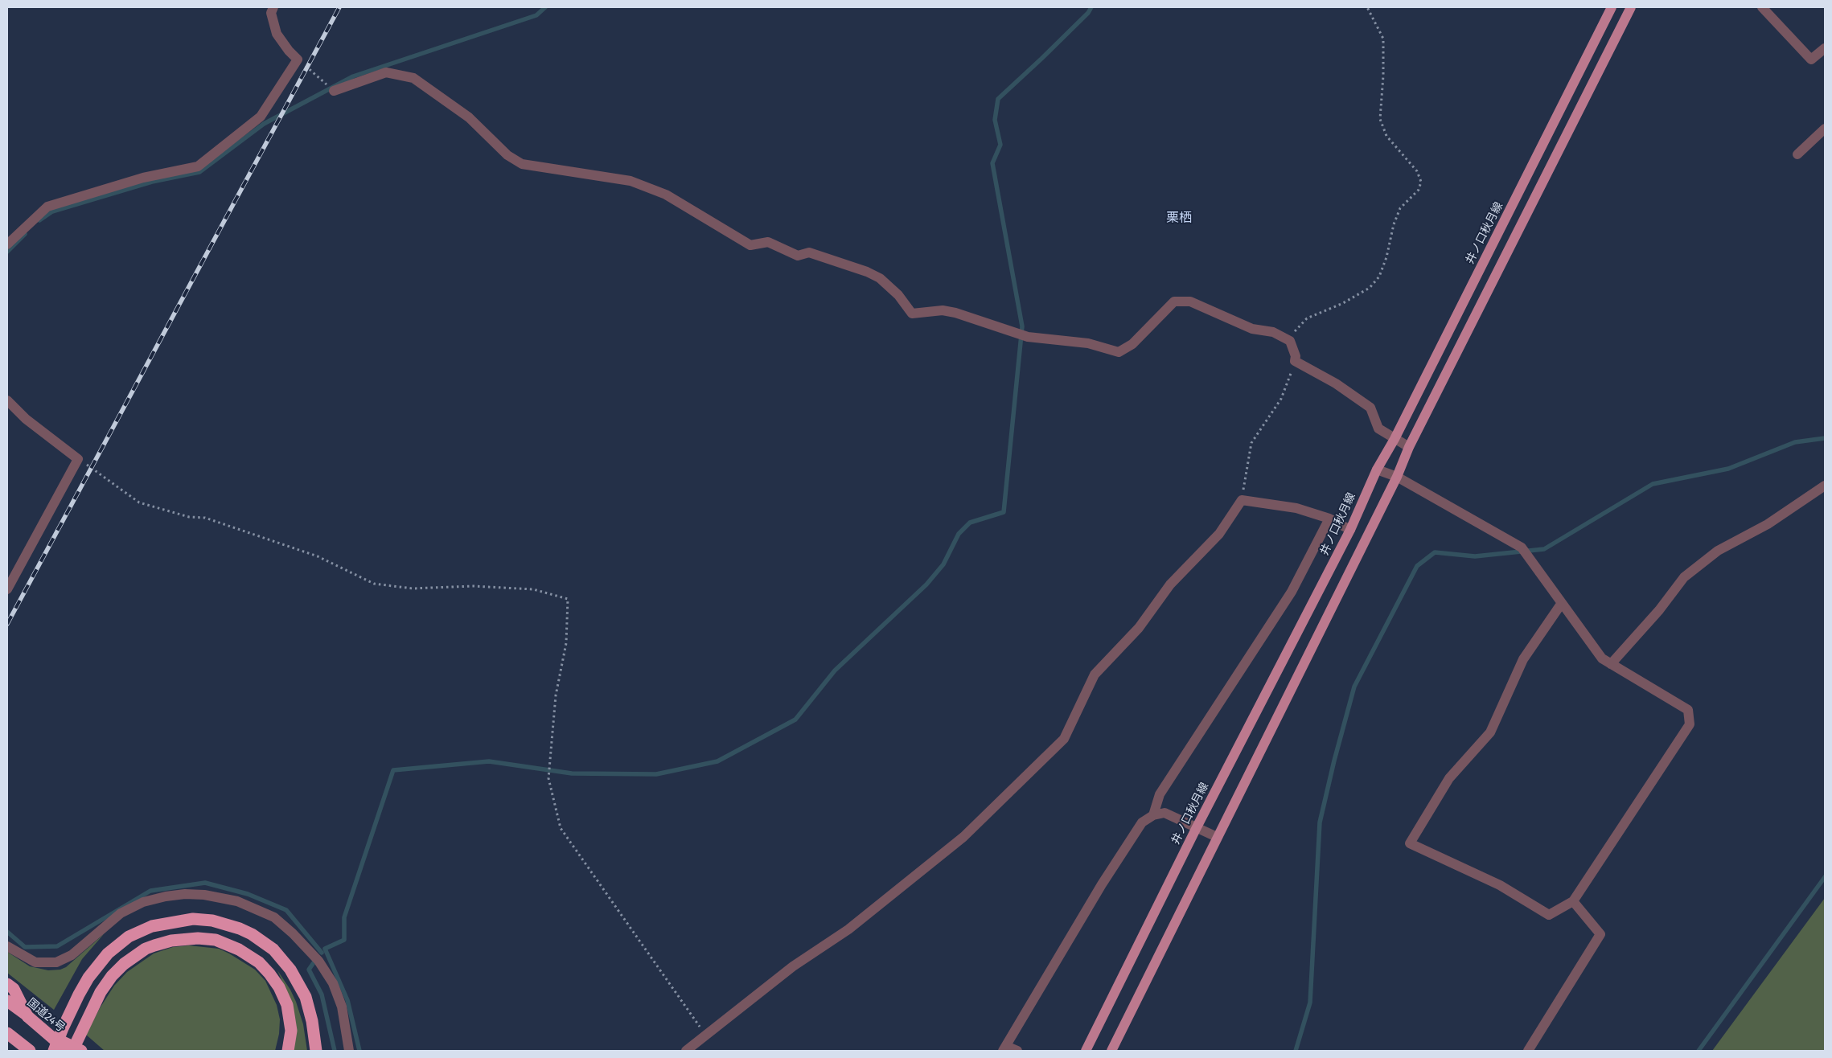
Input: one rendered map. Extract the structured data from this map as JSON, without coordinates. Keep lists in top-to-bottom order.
{
  "streets": {
    "highway": ["国道24号"],
    "main road": ["井ノ口秋月線"]
  },
  "districts": ["栗栖"]
}
